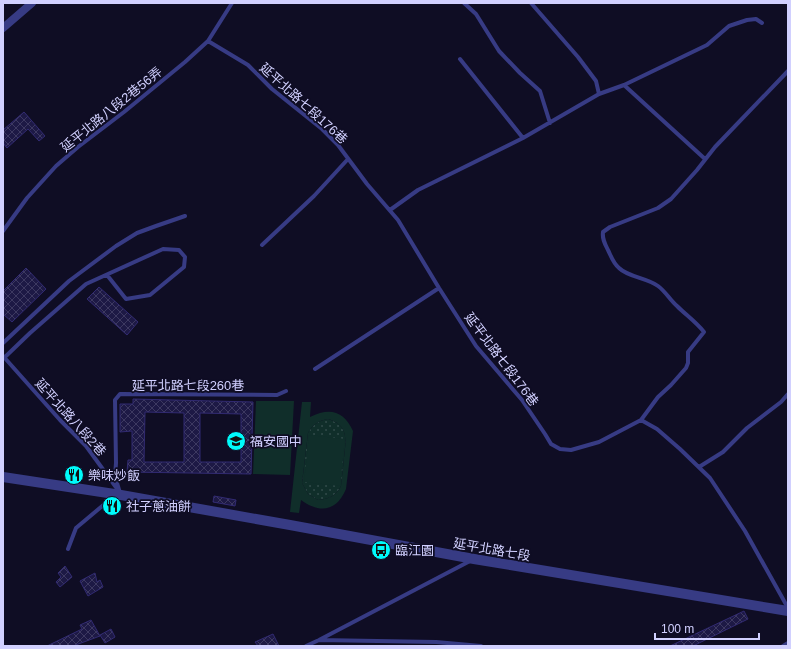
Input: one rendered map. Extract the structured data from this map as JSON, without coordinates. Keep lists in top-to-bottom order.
{
  "streets": {
    "street": ["延平北路七段"],
    "lane": [
      "延平北路七段176巷",
      "延平北路八段2巷56弄",
      "延平北路七段260巷",
      "延平北路八段2巷"
    ]
  },
  "crossings": [
    ["延平北路七段176巷", "延平北路八段2巷56弄"],
    ["延平北路七段260巷", "延平北路八段2巷"],
    ["延平北路七段260巷", "延平北路七段"],
    ["延平北路八段2巷", "延平北路七段"]
  ],
  "places": {
    "school or university": ["福安國中"],
    "restaurant": ["樂味炒飯", "社子蔥油餅"],
    "bus stop": ["臨江園"]
  },
  "scale_bar": "100 m"
}
